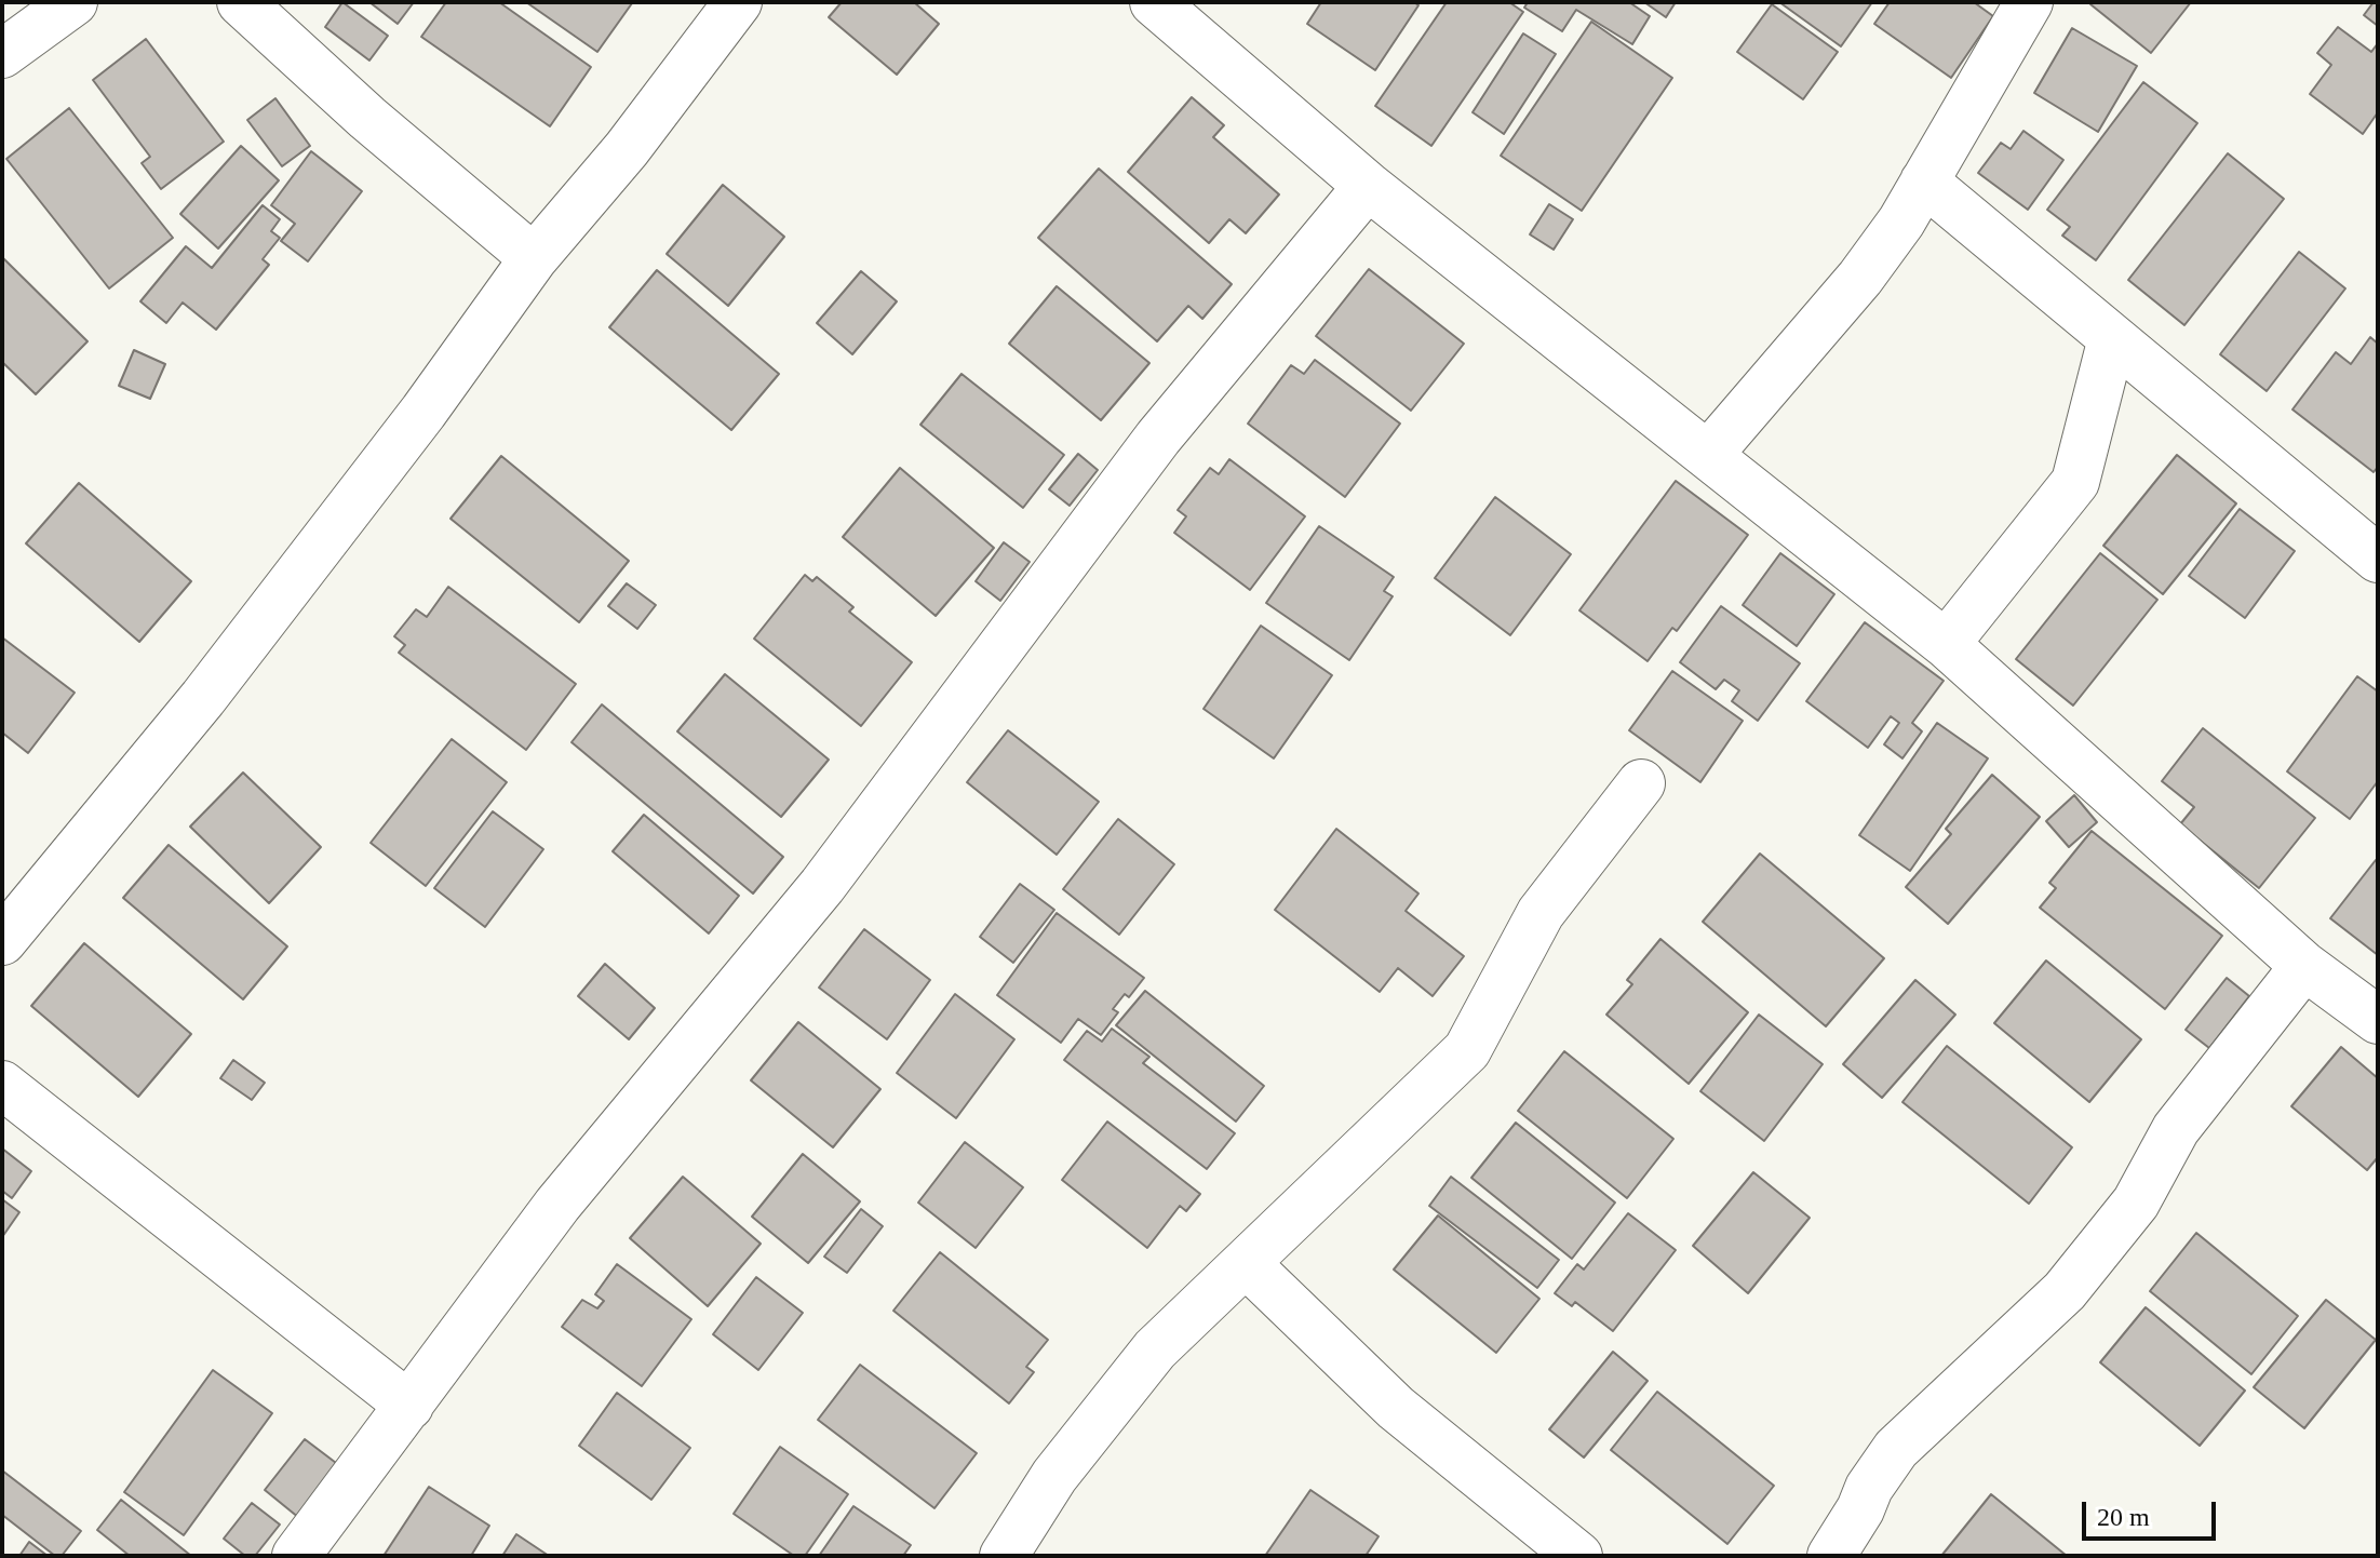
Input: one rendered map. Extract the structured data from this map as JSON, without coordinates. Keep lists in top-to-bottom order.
{
  "scale_bar": "20 m"
}
